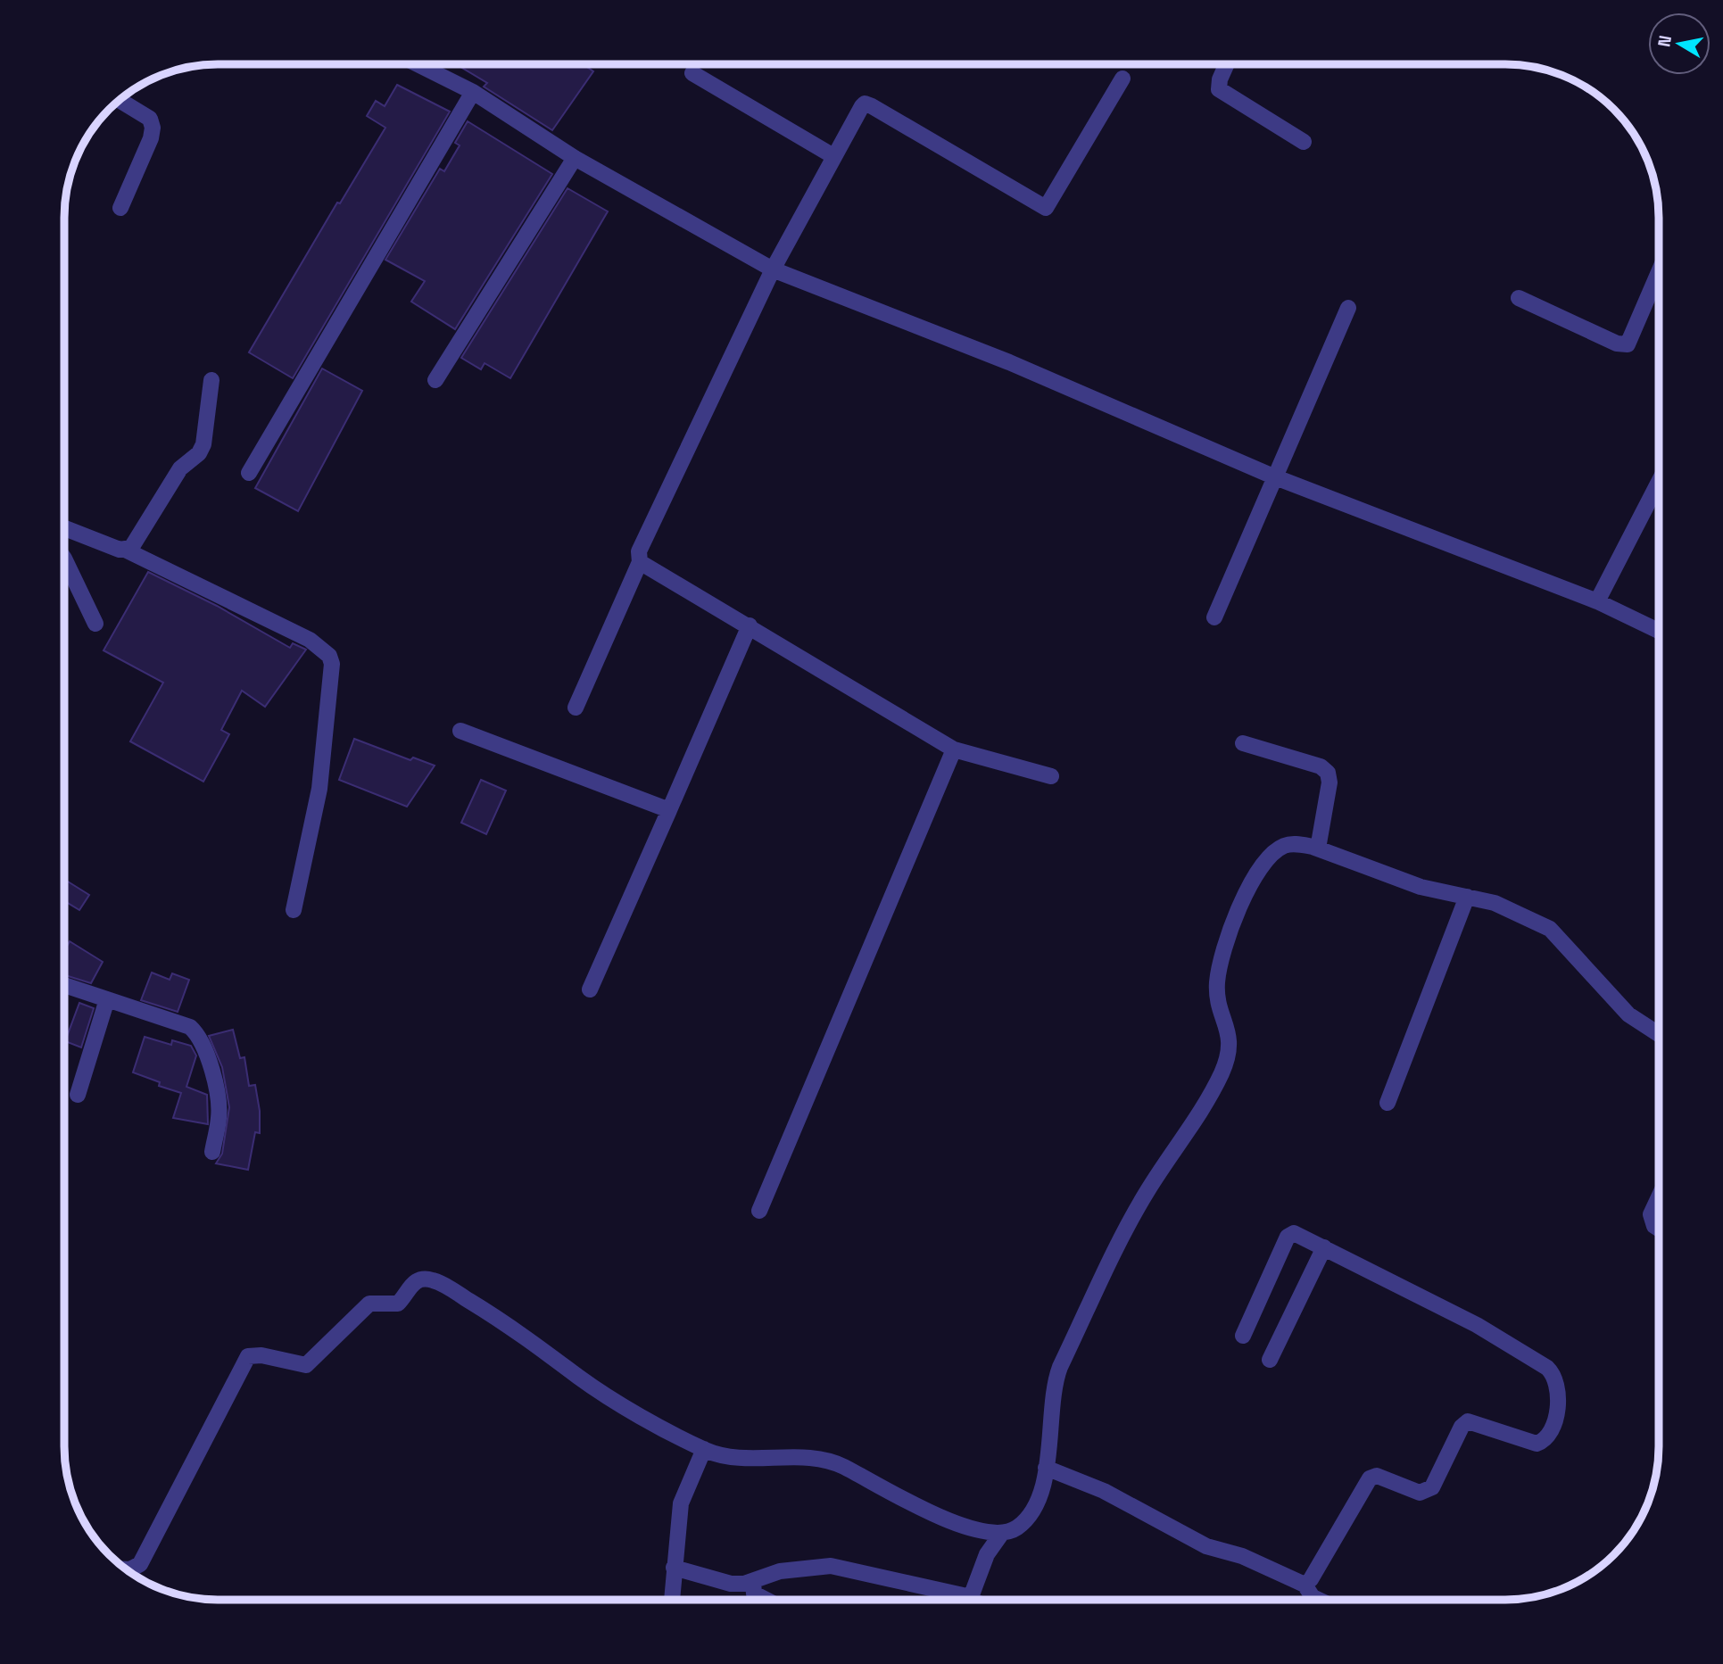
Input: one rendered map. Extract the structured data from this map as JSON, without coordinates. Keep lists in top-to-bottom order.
{
  "north": "left"
}
